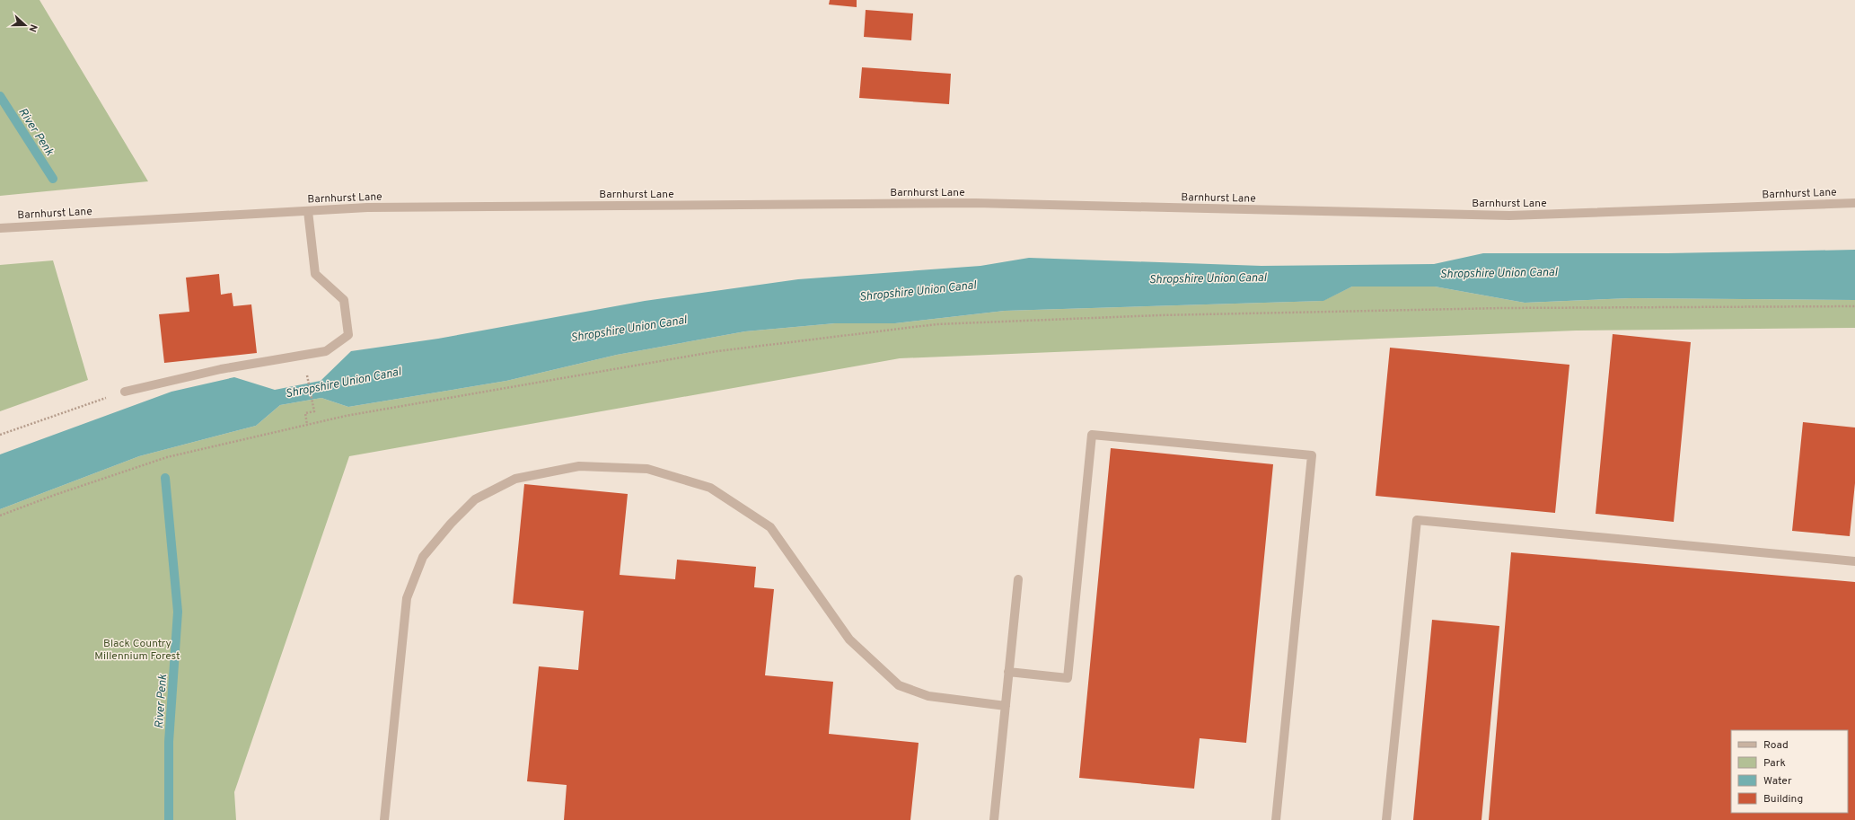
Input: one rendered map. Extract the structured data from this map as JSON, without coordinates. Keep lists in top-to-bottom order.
{
  "streets": {
    "street": ["Barnhurst Lane"]
  },
  "water": ["River Penk", "Shropshire Union Canal"],
  "parks": ["Black Country Millennium Forest"],
  "legend": [
    "Road",
    "Park",
    "Water",
    "Building"
  ],
  "north": "right"
}
